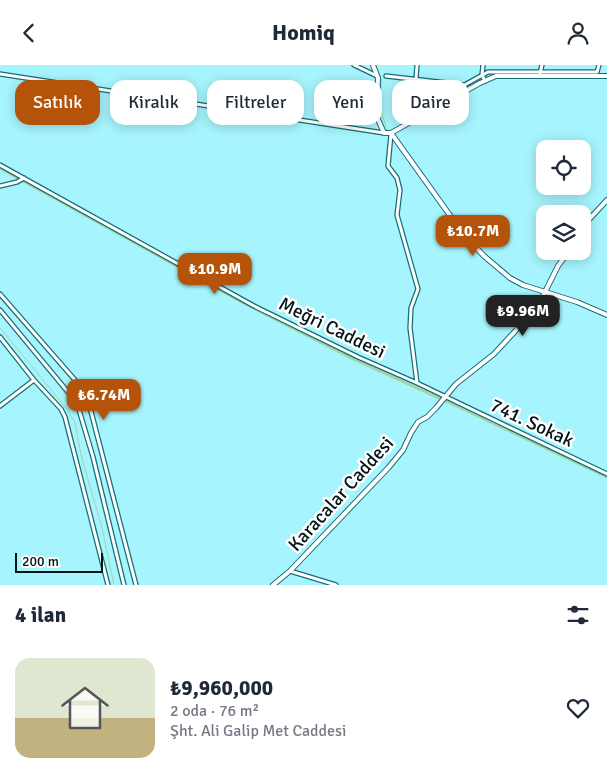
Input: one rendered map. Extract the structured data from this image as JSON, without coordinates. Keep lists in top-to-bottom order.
{
  "streets": {
    "street": ["Meğri Caddesi", "741. Sokak", "Karacalar Caddesi"]
  },
  "crossings": [
    ["Meğri Caddesi", "741. Sokak"],
    ["Meğri Caddesi", "Karacalar Caddesi"],
    ["741. Sokak", "Karacalar Caddesi"]
  ],
  "scale_bar": "200 m",
  "page": {
    "header": "Homiq",
    "chip": [
      "Satılık",
      "Kiralık",
      "Filtreler",
      "Yeni",
      "Daire"
    ],
    "price": [
      "₺10.7M",
      "₺10.9M",
      "₺9.96M",
      "₺6.74M"
    ],
    "scale": "200 m",
    "heading": "4 ilan",
    "list": [
      {
        "name": "₺9,960,000",
        "note": "2 oda · 76 m² · Şht. Ali Galip Met Caddesi"
      }
    ]
  }
}
